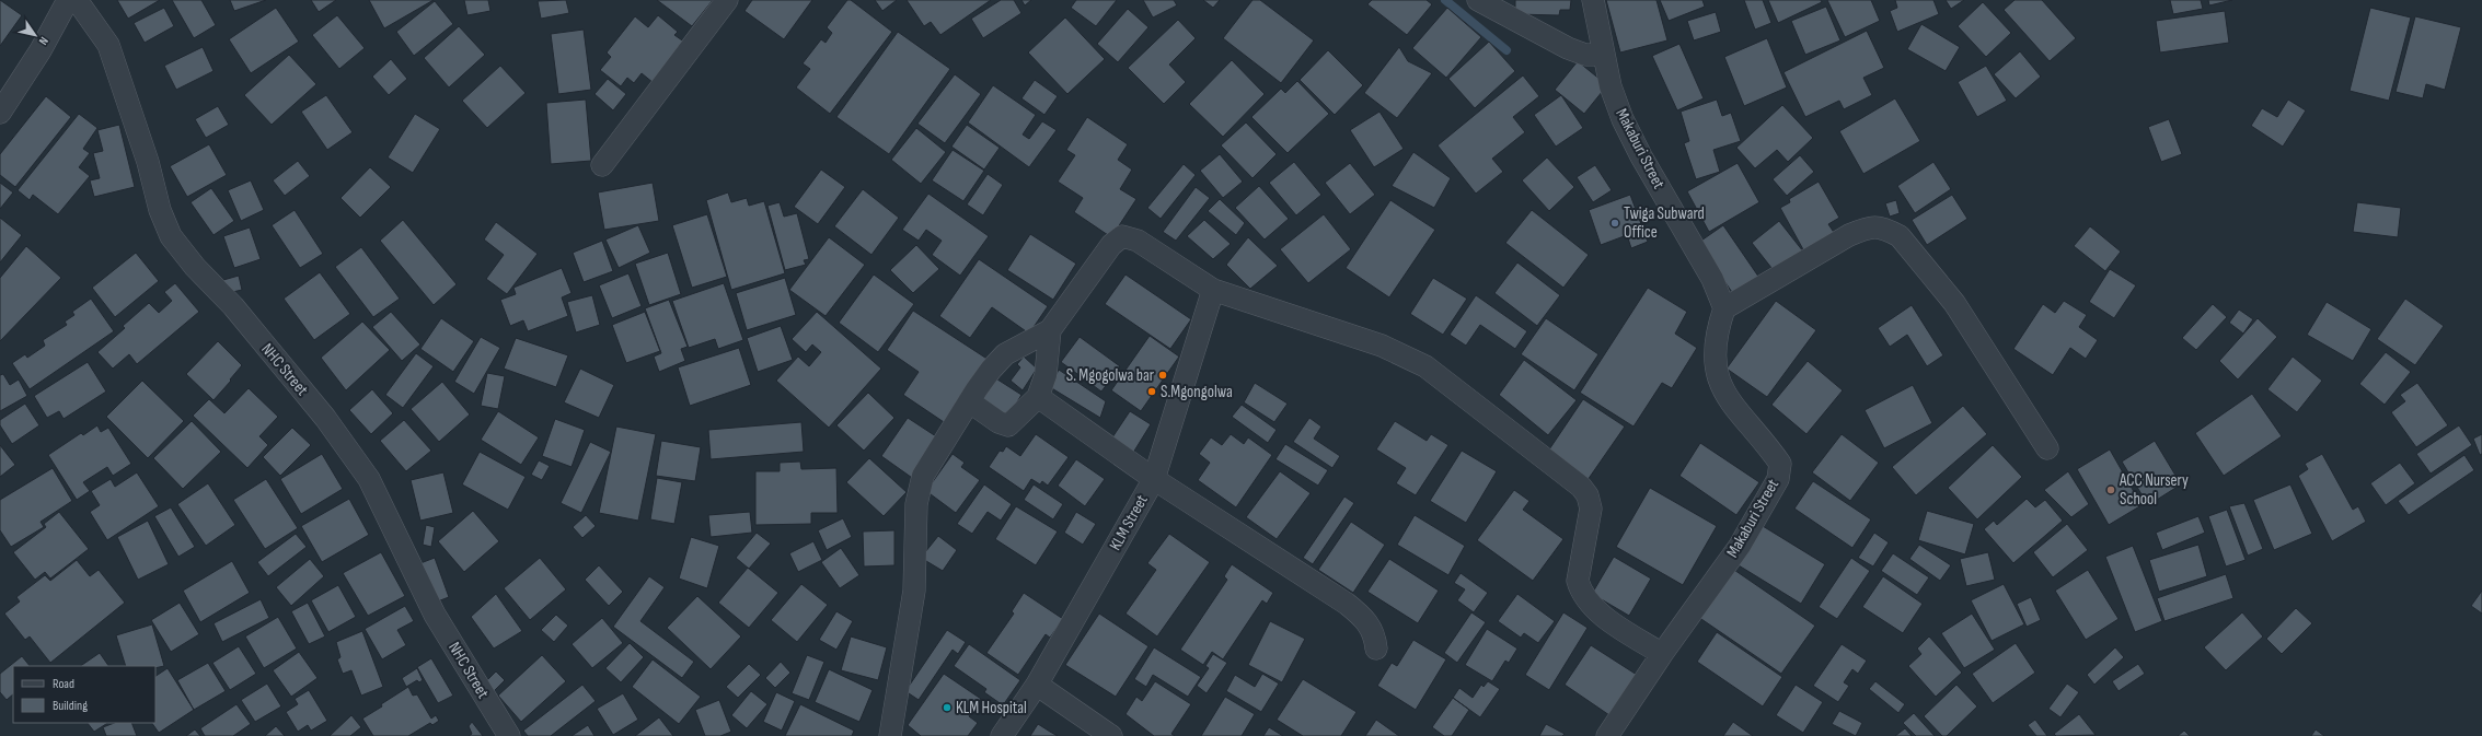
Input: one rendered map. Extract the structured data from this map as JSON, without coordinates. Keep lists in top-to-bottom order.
{
  "streets": {
    "street": ["Makaburi Street", "NHC Street", "KLM Street"]
  },
  "places": [
    "Twiga Subward Office",
    "S. Mgogolwa bar",
    "S.Mgongolwa",
    "ACC Nursery School",
    "KLM Hospital"
  ],
  "legend": ["Road", "Building"],
  "north": "bottom right"
}
